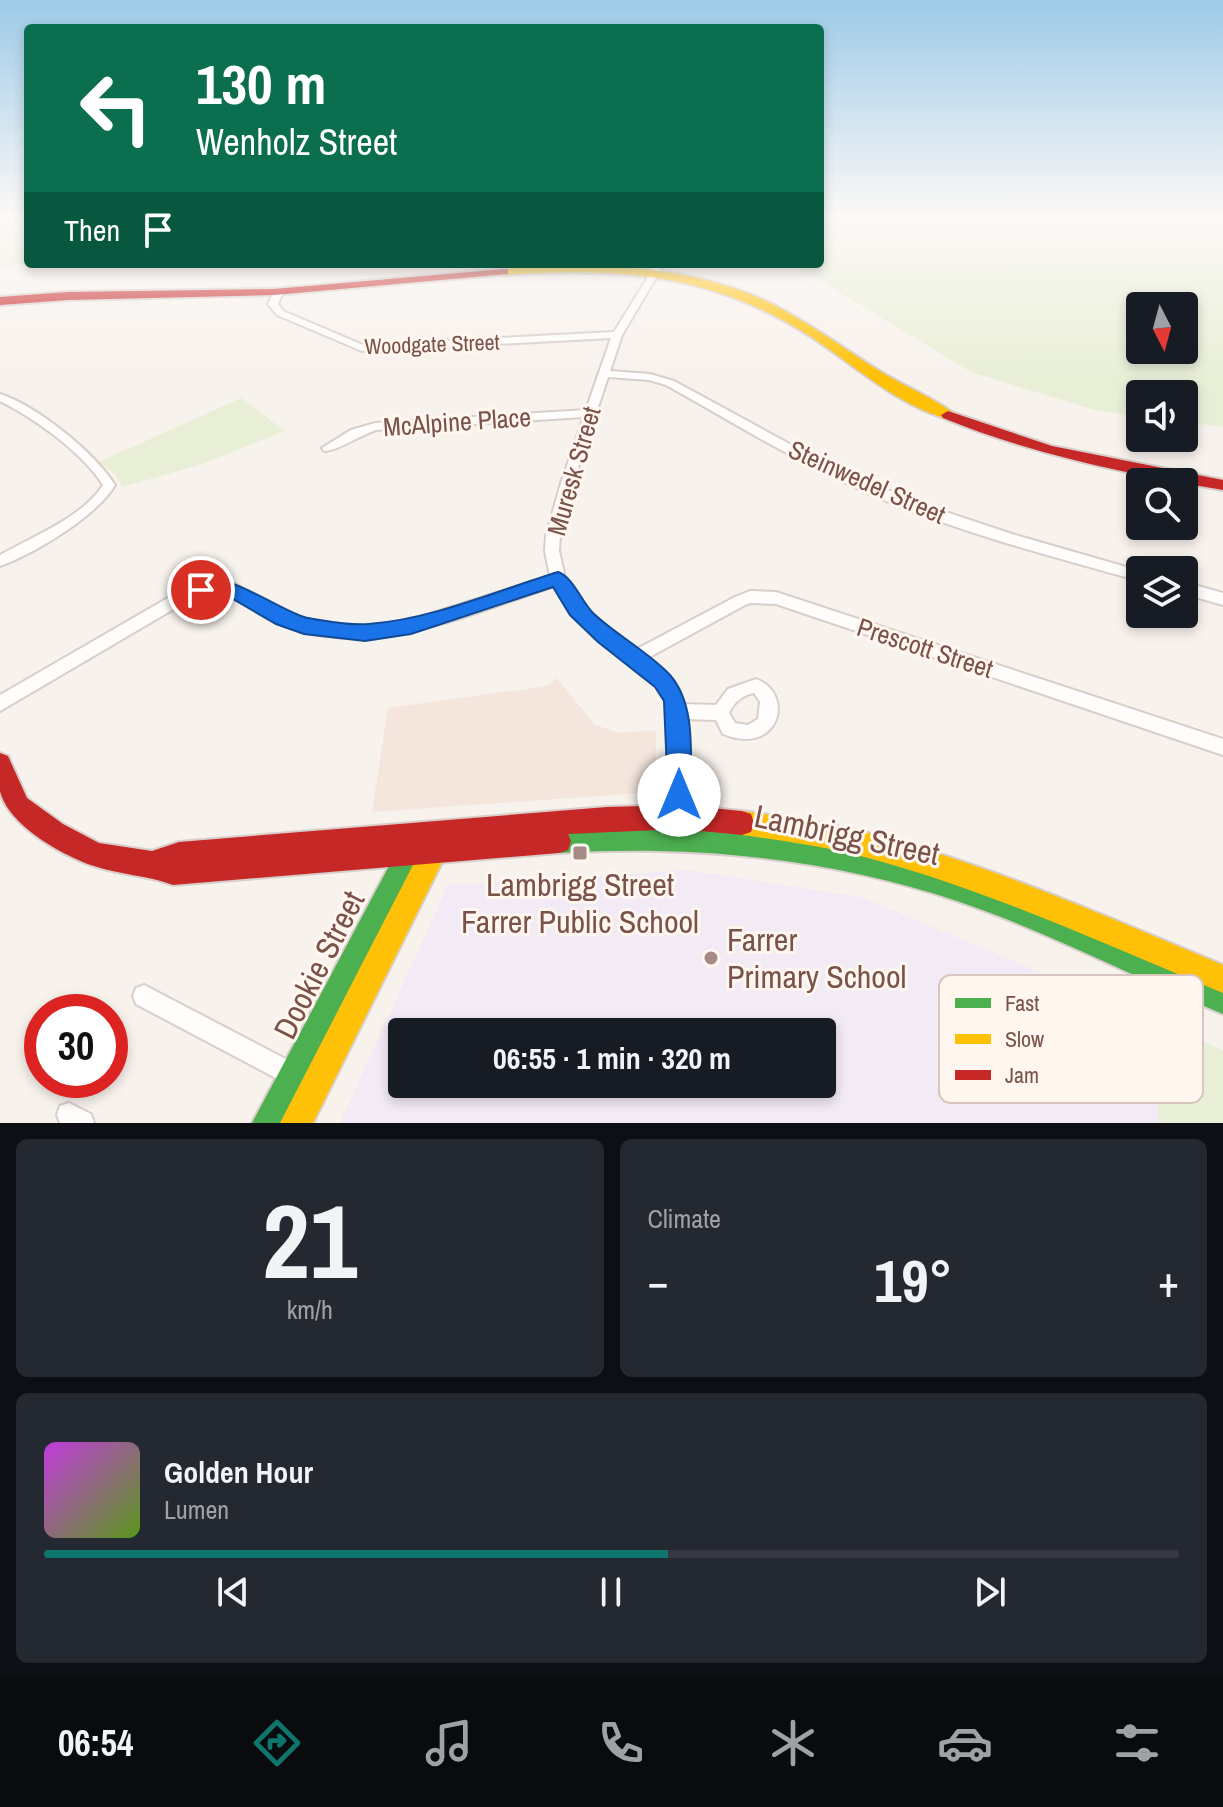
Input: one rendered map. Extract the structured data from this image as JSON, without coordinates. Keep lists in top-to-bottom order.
{
  "streets": {
    "street": [
      "Woodgate Street",
      "McAlpine Place",
      "Muresk Street",
      "Steinwedel Street",
      "Prescott Street",
      "Lambrigg Street",
      "Dookie Street"
    ]
  },
  "crossings": [
    ["Woodgate Street", "Muresk Street"],
    ["McAlpine Place", "Muresk Street"],
    ["Muresk Street", "Steinwedel Street"],
    ["Muresk Street", "Prescott Street"],
    ["Muresk Street", "Lambrigg Street"],
    ["Lambrigg Street", "Dookie Street"]
  ],
  "places": {
    "transit": ["Lambrigg Street Farrer Public School"],
    "other": ["Farrer Primary School"]
  },
  "legend": ["Fast", "Slow", "Jam"],
  "north": "bottom",
  "page": {
    "turn": ["130 m", "Wenholz Street"],
    "then": "Then",
    "limit": "30",
    "trip": "06:55 · 1 min · 320 m",
    "tile": [
      ["21", "km/h"],
      "Climate"
    ],
    "heat": ["−", "19°", "+"],
    "song": ["Golden Hour", "Lumen"],
    "tabs": "06:54"
  }
}
